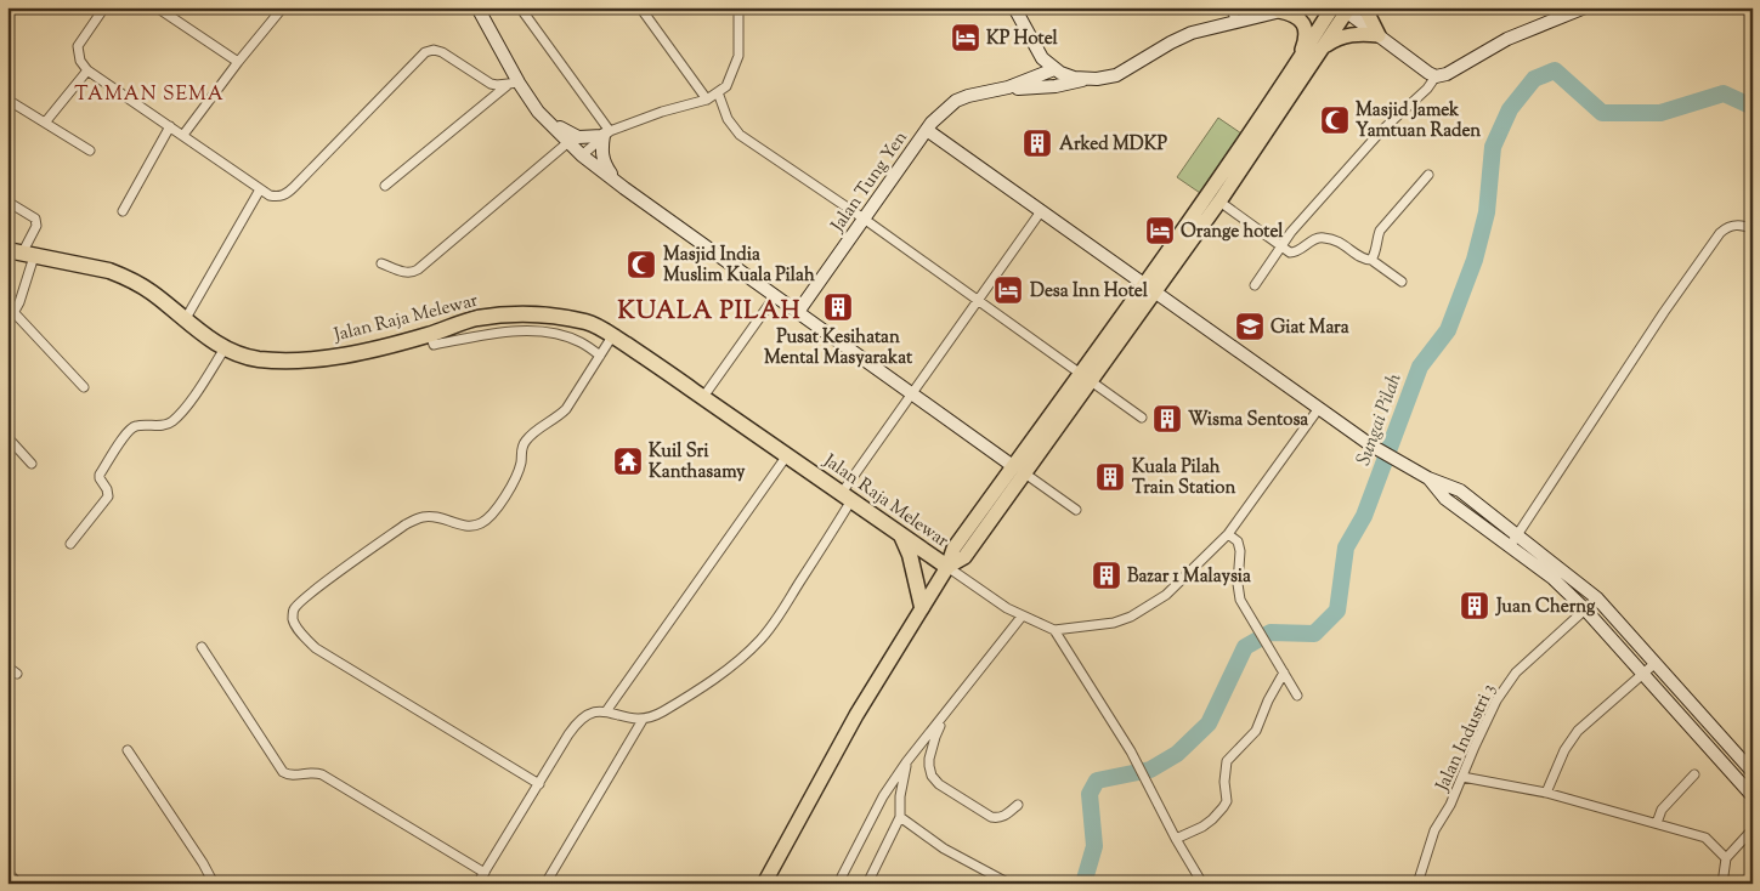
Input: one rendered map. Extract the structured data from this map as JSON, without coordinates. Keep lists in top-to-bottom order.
{
  "streets": {
    "highway": ["Jalan Raja Melewar"],
    "street": ["Jalan Tung Yen", "Jalan Industri 3"]
  },
  "districts": ["TAMAN SEMA", "KUALA PILAH"],
  "water": ["Sungai Pilah"],
  "places": {
    "hotel": ["KP Hotel", "Orange hotel", "Desa Inn Hotel"],
    "mosque": ["Masjid Jamek Yamtuan Raden", "Masjid India Muslim Kuala Pilah"],
    "building": [
      "Arked MDKP",
      "Pusat Kesihatan Mental Masyarakat",
      "Wisma Sentosa",
      "Kuala Pilah Train Station",
      "Bazar 1 Malaysia",
      "Juan Cherng"
    ],
    "school or university": ["Giat Mara"],
    "temple": ["Kuil Sri Kanthasamy"]
  }
}
